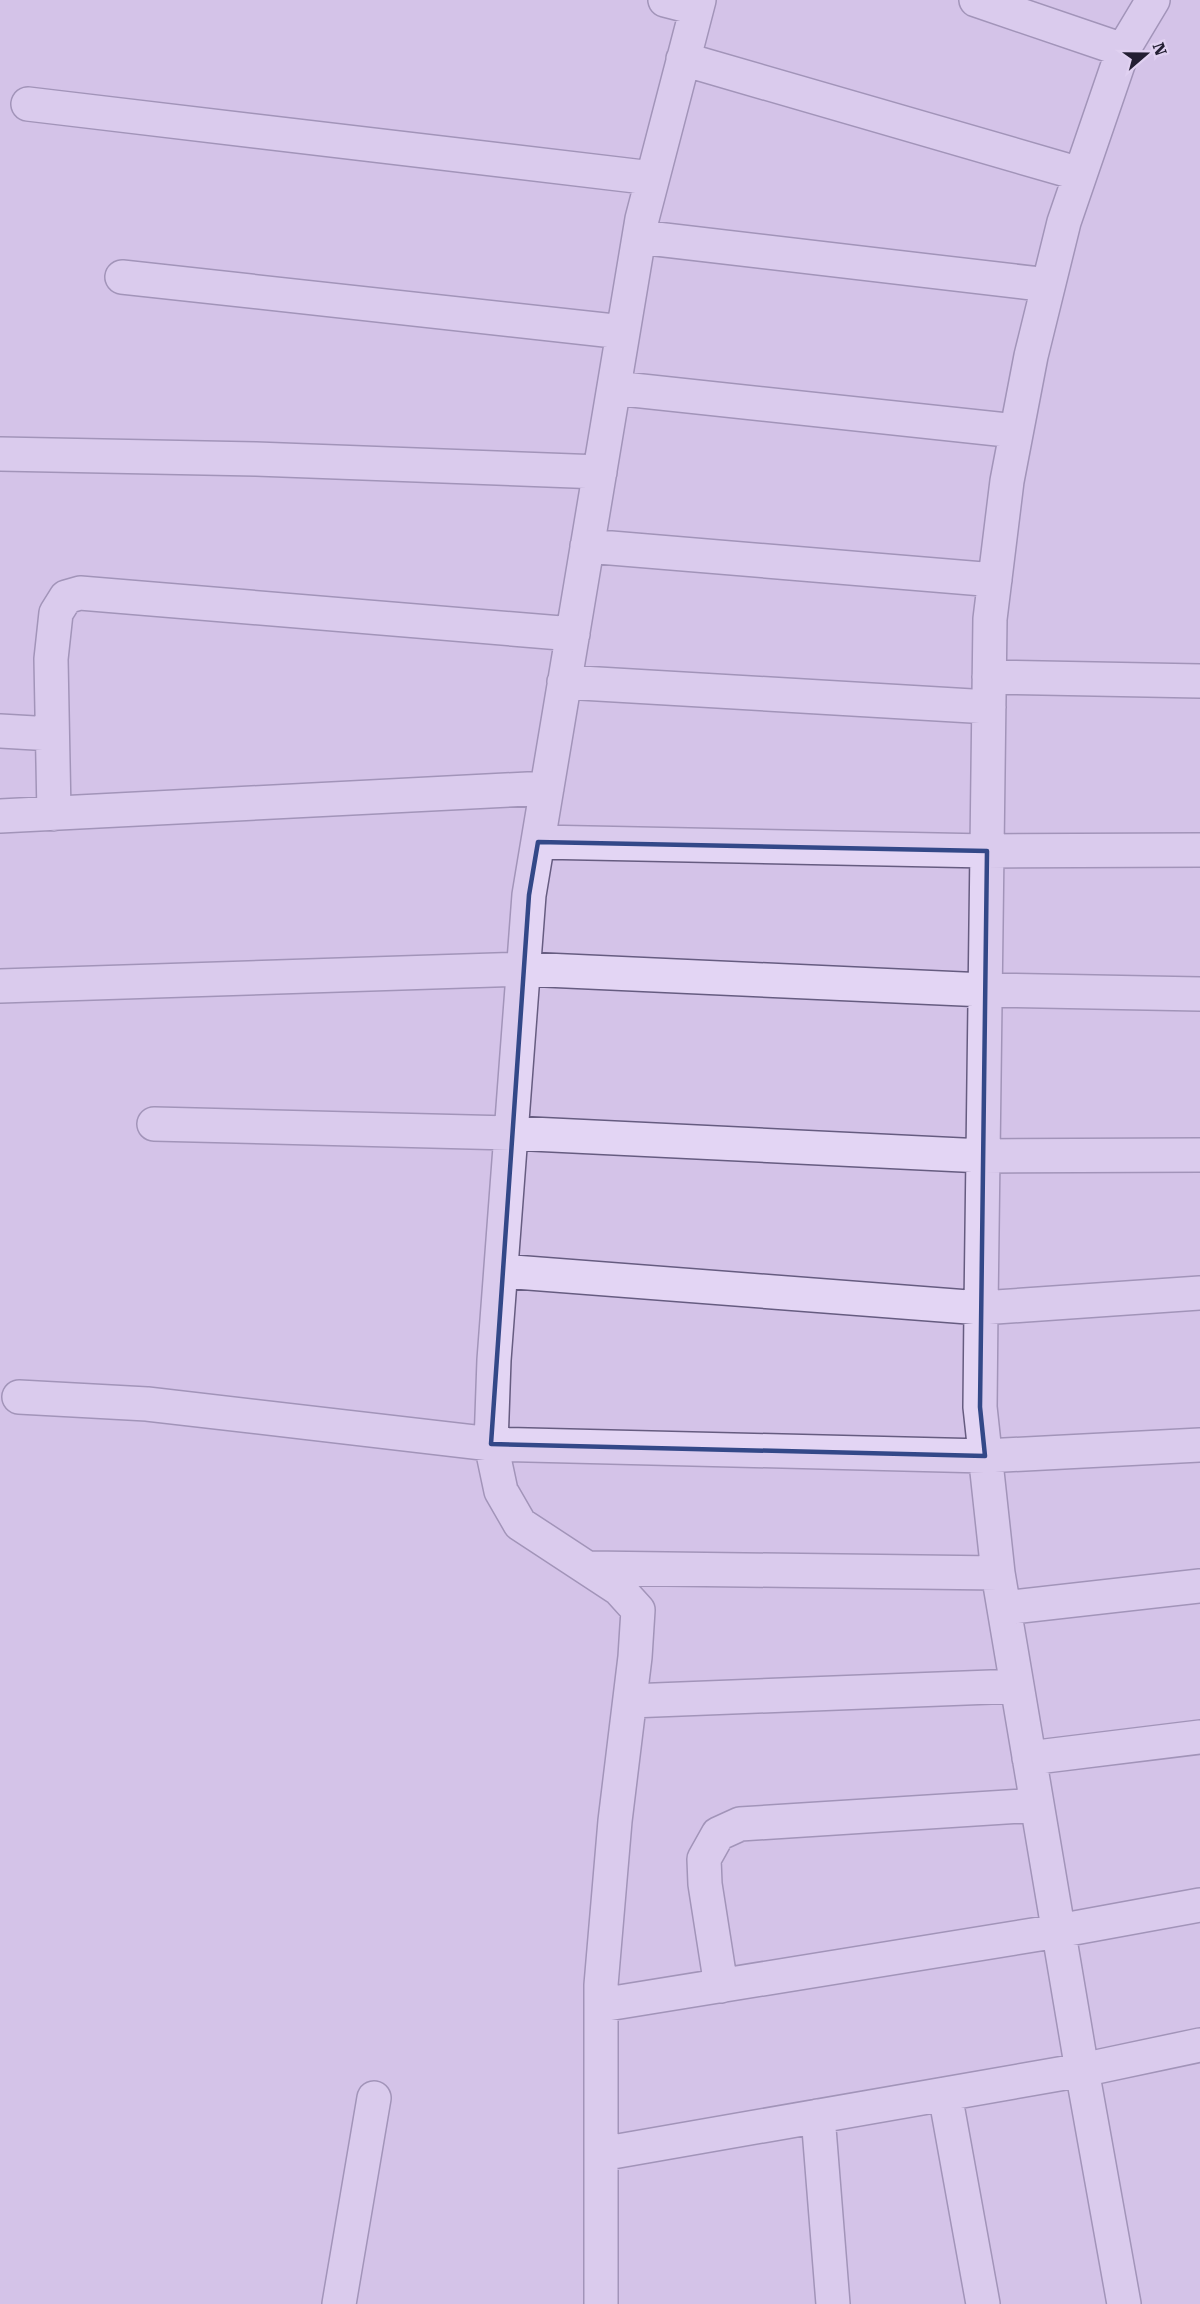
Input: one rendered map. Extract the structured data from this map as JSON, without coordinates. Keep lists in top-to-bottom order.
{
  "north": "right"
}
